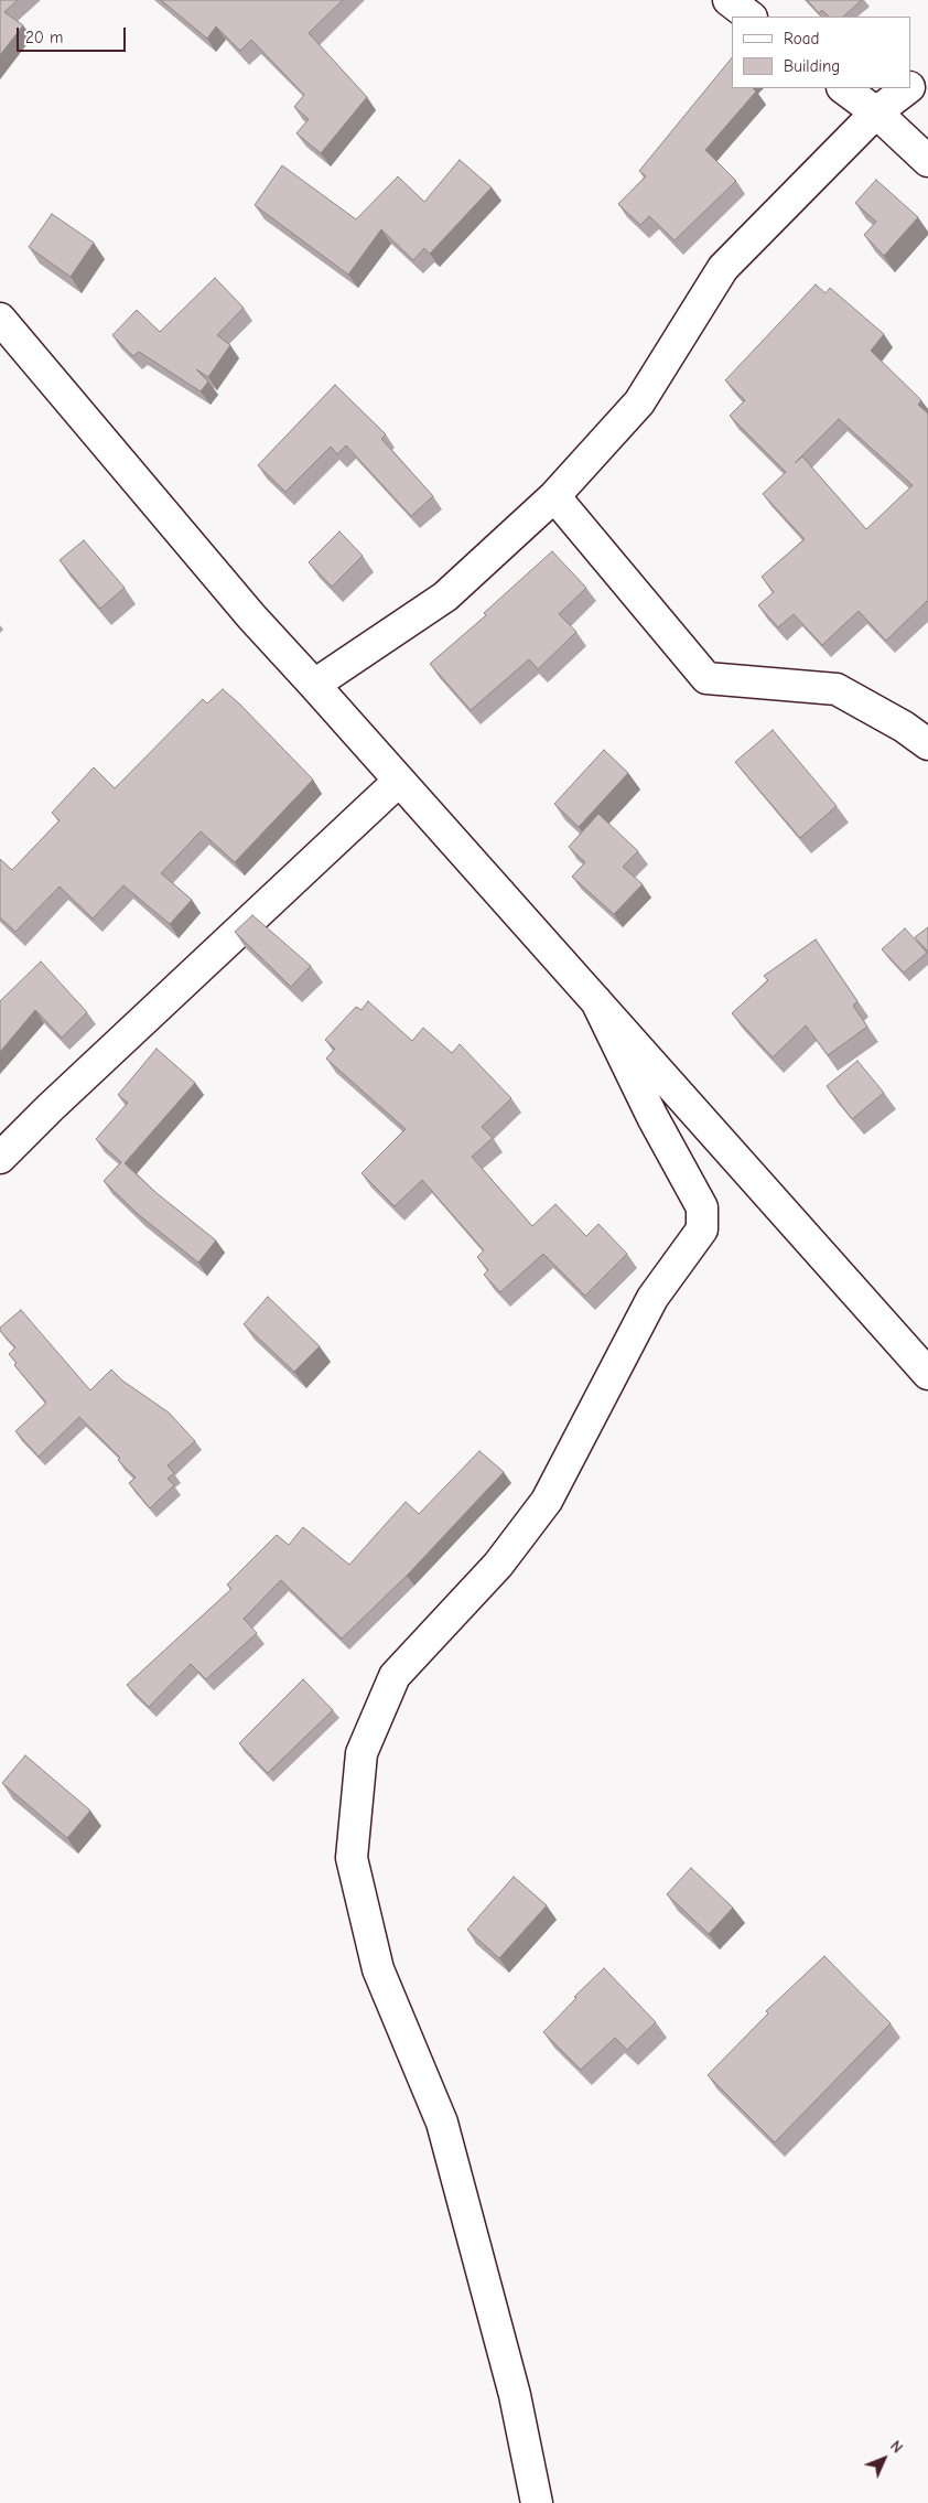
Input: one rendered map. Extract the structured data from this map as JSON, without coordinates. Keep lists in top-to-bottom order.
{
  "legend": ["Road", "Building"],
  "scale_bar": "20 m",
  "north": "top right"
}
